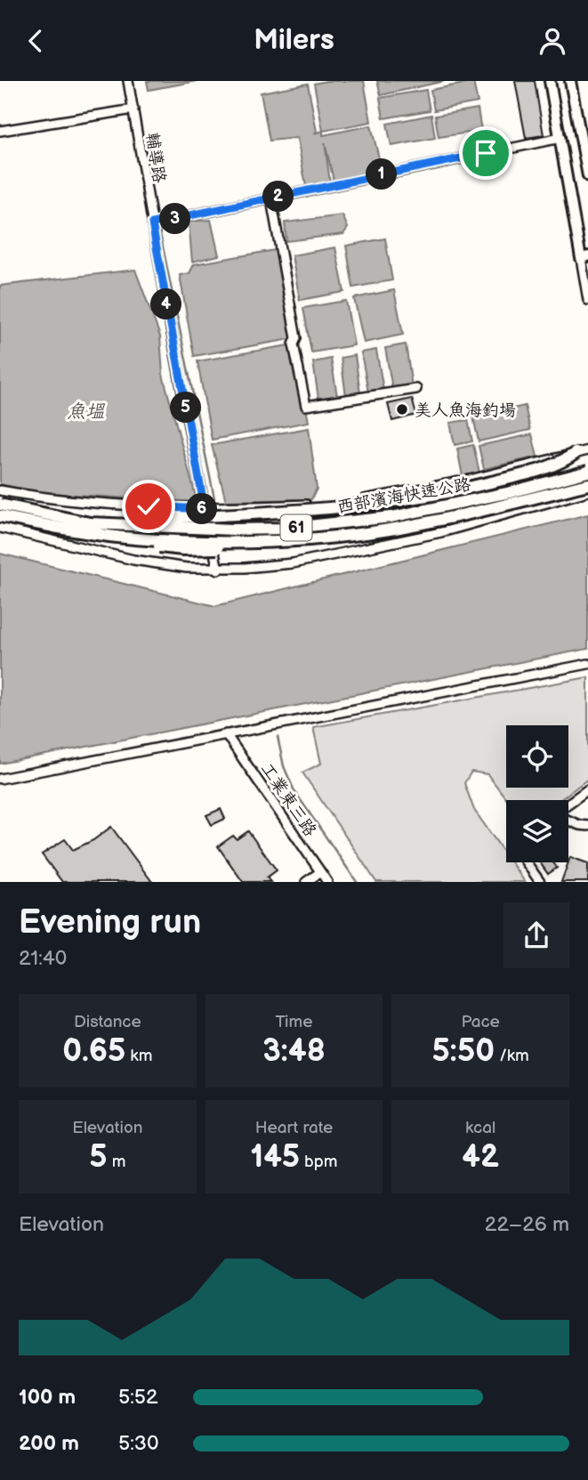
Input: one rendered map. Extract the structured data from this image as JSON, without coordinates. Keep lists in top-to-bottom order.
{
  "streets": {
    "highway": ["西部濱海快速公路", "61"],
    "street": ["輔導路", "工業東三路"]
  },
  "water": ["魚塭"],
  "places": ["美人魚海釣場"],
  "page": {
    "header": "Milers",
    "pins": [
      "1",
      "2",
      "3",
      "4",
      "5",
      "6"
    ],
    "heading": ["Evening run", "21:40"],
    "stats": [
      ["Distance", "0.65 km"],
      ["Time", "3:48"],
      ["Pace", "5:50 /km"],
      ["Elevation", "5 m"],
      ["Heart rate", "145 bpm"],
      ["kcal", "42"]
    ],
    "chart": ["Elevation", "22–26 m"],
    "list": [
      {
        "name": "100 m",
        "note": "5:52"
      },
      {
        "name": "200 m",
        "note": "5:30"
      }
    ]
  }
}
